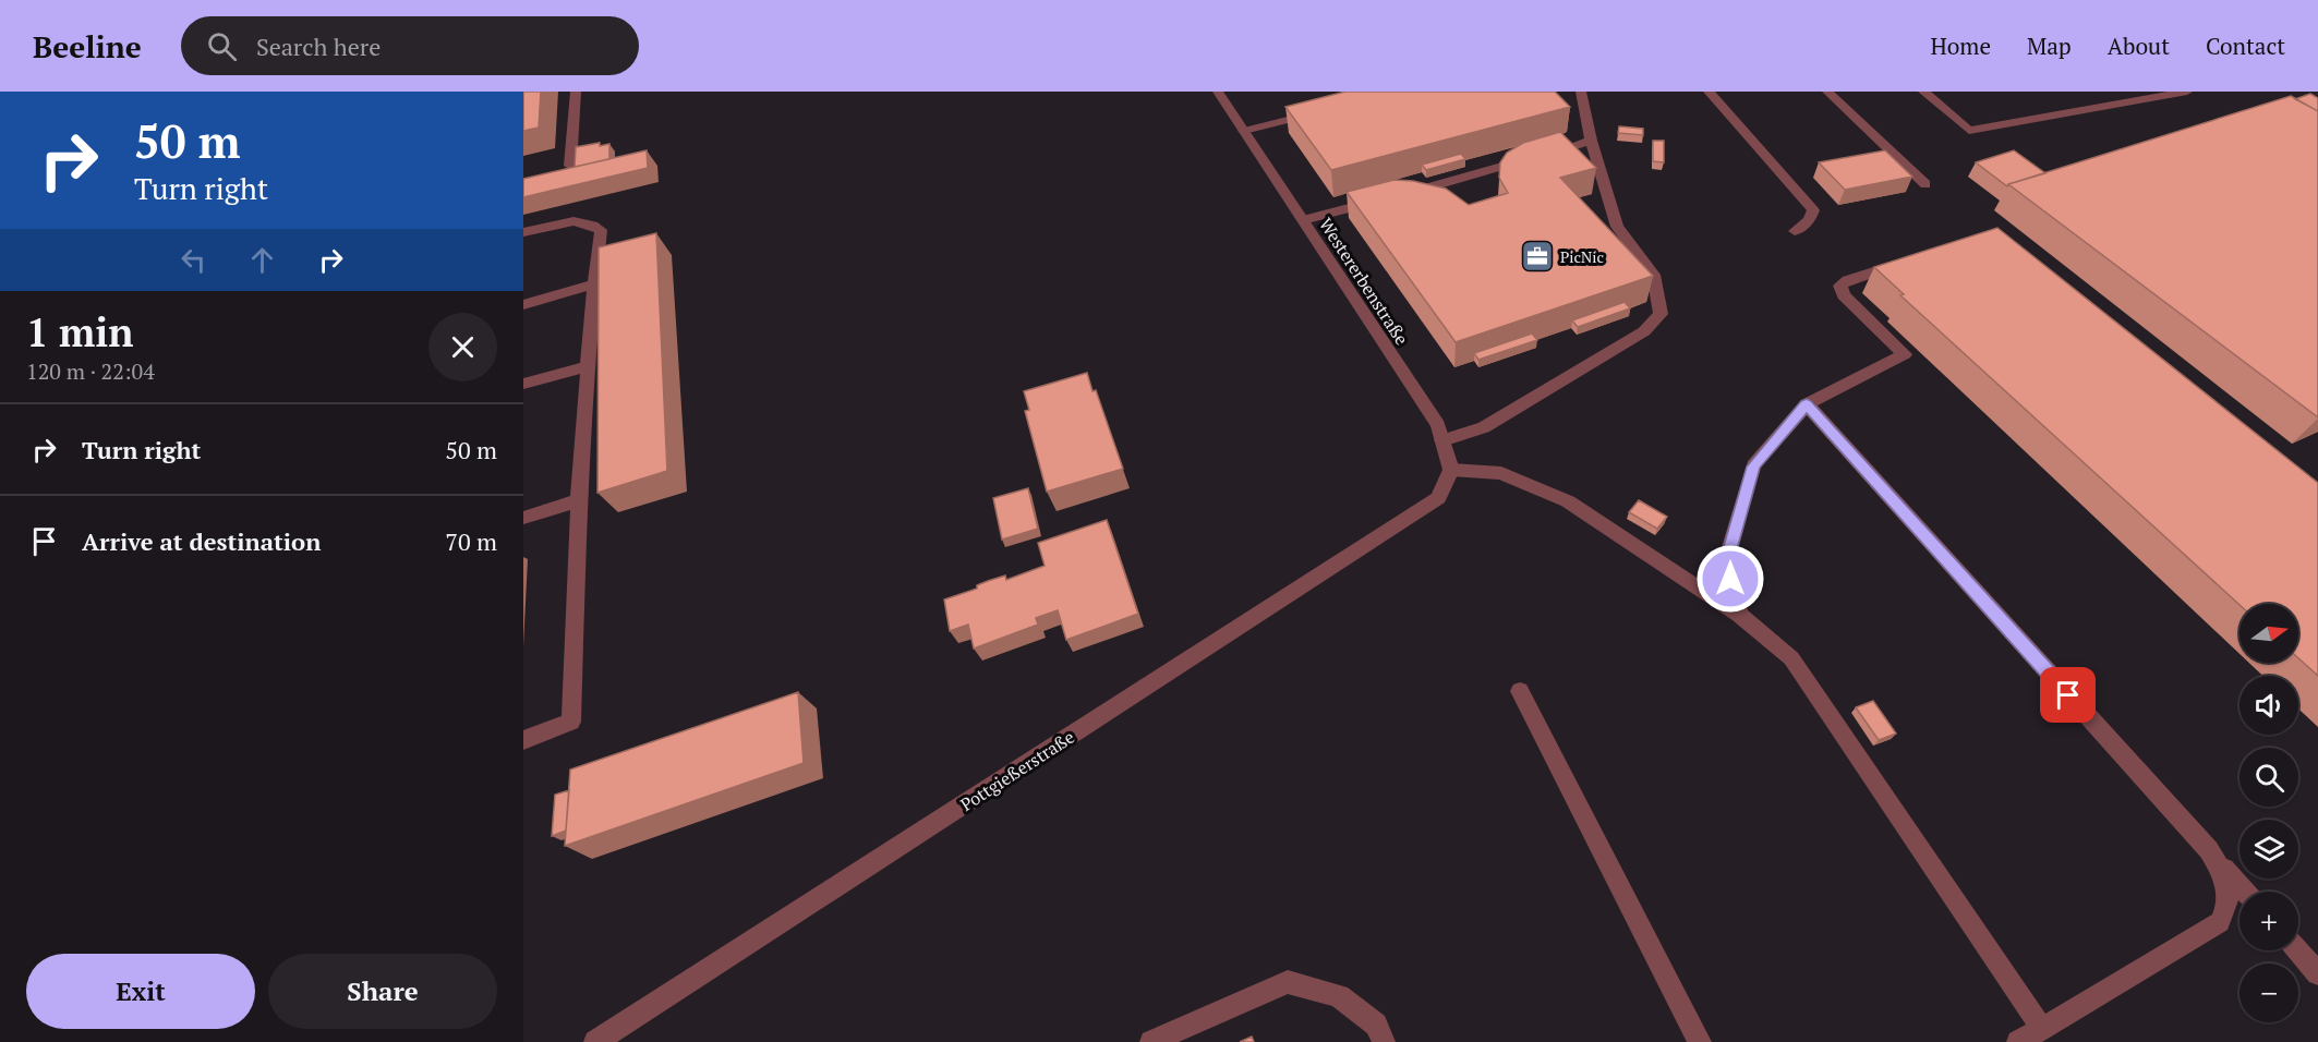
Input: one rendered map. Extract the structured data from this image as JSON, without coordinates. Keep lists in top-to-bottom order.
{
  "streets": {
    "street": ["Westererbenstraße", "Pottgießerstraße"]
  },
  "crossings": [
    ["Westererbenstraße", "Pottgießerstraße"]
  ],
  "places": {
    "office": ["PicNic"]
  },
  "north": "right",
  "page": {
    "header": "Beeline",
    "search": "Search here",
    "nav": [
      "Home",
      "Map",
      "About",
      "Contact"
    ],
    "turn": ["50 m", "Turn right"],
    "heading": ["1 min", "120 m · 22:04"],
    "list": [
      {
        "name": "Turn right",
        "value": "50 m"
      },
      {
        "name": "Arrive at destination",
        "value": "70 m"
      }
    ],
    "map_buttons": ["+", "−"],
    "buttons": ["Exit", "Share"]
  }
}
